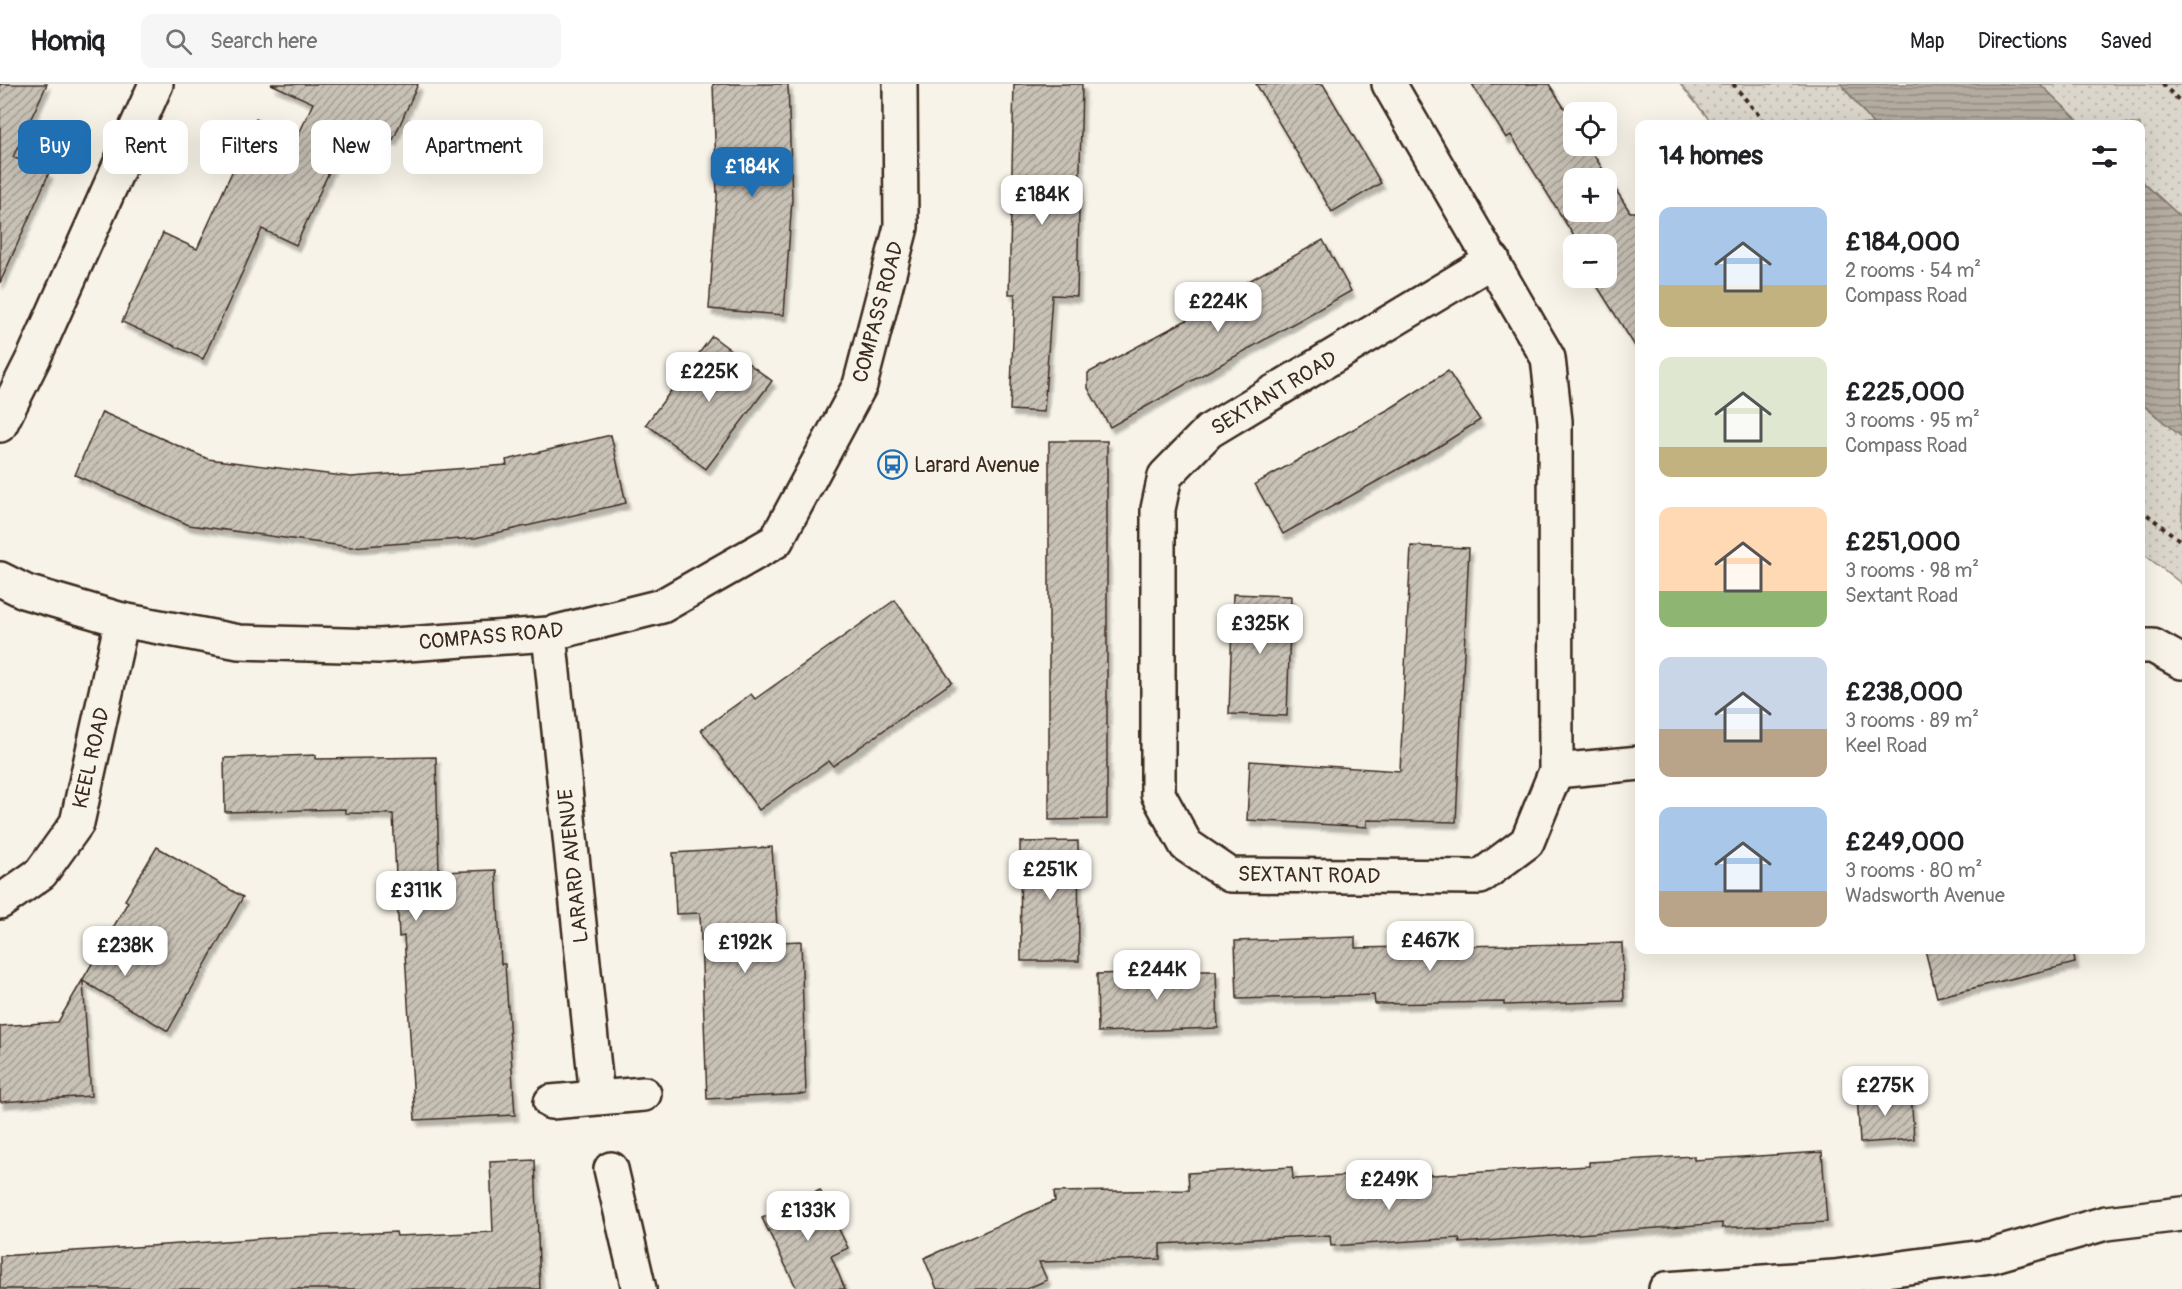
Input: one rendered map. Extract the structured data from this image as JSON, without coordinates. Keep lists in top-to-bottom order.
{
  "streets": {
    "street": [
      "COMPASS ROAD",
      "SEXTANT ROAD",
      "KEEL ROAD",
      "LARARD AVENUE"
    ]
  },
  "crossings": [
    ["COMPASS ROAD", "KEEL ROAD"],
    ["COMPASS ROAD", "LARARD AVENUE"]
  ],
  "places": {
    "bus stop": ["Larard Avenue"]
  },
  "page": {
    "header": "Homiq",
    "search": "Search here",
    "nav": ["Map", "Directions", "Saved"],
    "map_buttons": ["+", "−"],
    "chip": [
      "Buy",
      "Rent",
      "Filters",
      "New",
      "Apartment"
    ],
    "heading": "14 homes",
    "price": [
      "£184K",
      "£184K",
      "£224K",
      "£225K",
      "£325K",
      "£251K",
      "£311K",
      "£467K",
      "£192K",
      "£238K",
      "£244K",
      "£275K",
      "£249K",
      "£133K"
    ],
    "list": [
      {
        "name": "£184,000",
        "note": "2 rooms · 54 m² · Compass Road"
      },
      {
        "name": "£225,000",
        "note": "3 rooms · 95 m² · Compass Road"
      },
      {
        "name": "£251,000",
        "note": "3 rooms · 98 m² · Sextant Road"
      },
      {
        "name": "£238,000",
        "note": "3 rooms · 89 m² · Keel Road"
      },
      {
        "name": "£249,000",
        "note": "3 rooms · 80 m² · Wadsworth Avenue"
      }
    ]
  }
}
